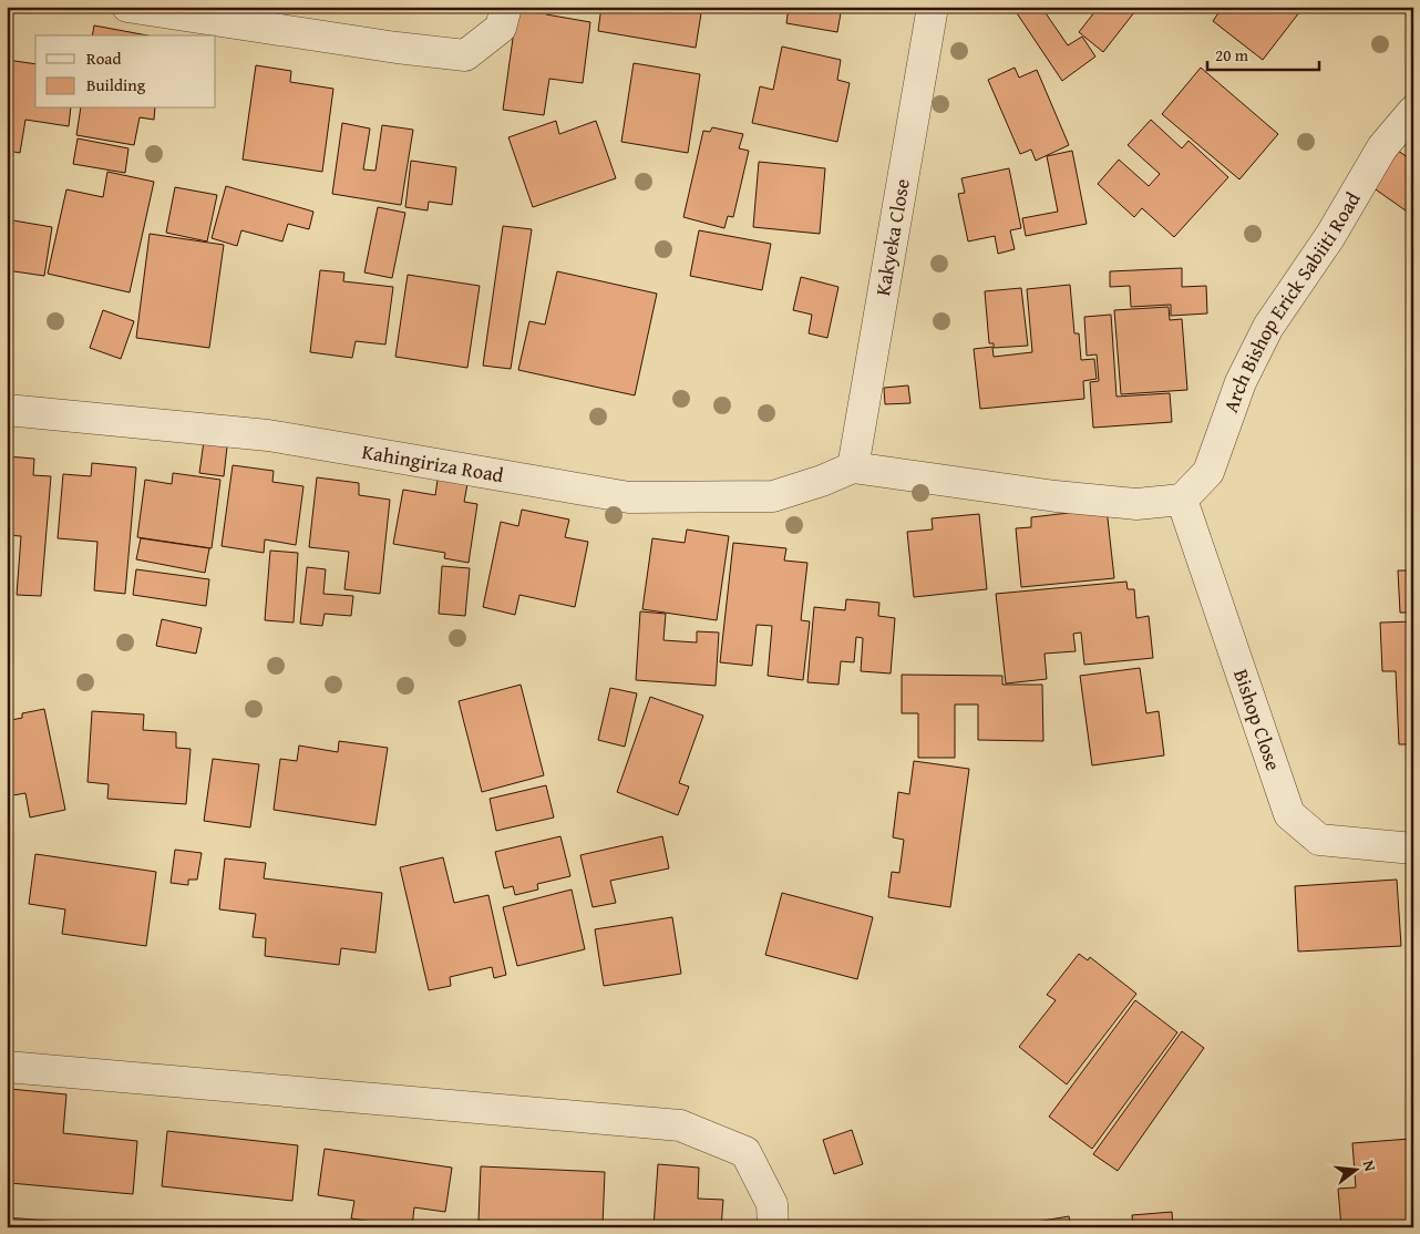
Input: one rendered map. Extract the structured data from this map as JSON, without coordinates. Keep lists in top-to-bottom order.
{
  "streets": {
    "street": [
      "Kakyeka Close",
      "Arch Bishop Erick Sabiiti Road",
      "Kahingiriza Road",
      "Bishop Close"
    ]
  },
  "crossings": [
    ["Kakyeka Close", "Kahingiriza Road"],
    ["Arch Bishop Erick Sabiiti Road", "Bishop Close"]
  ],
  "legend": ["Road", "Building"],
  "scale_bar": "20 m",
  "north": "right"
}
